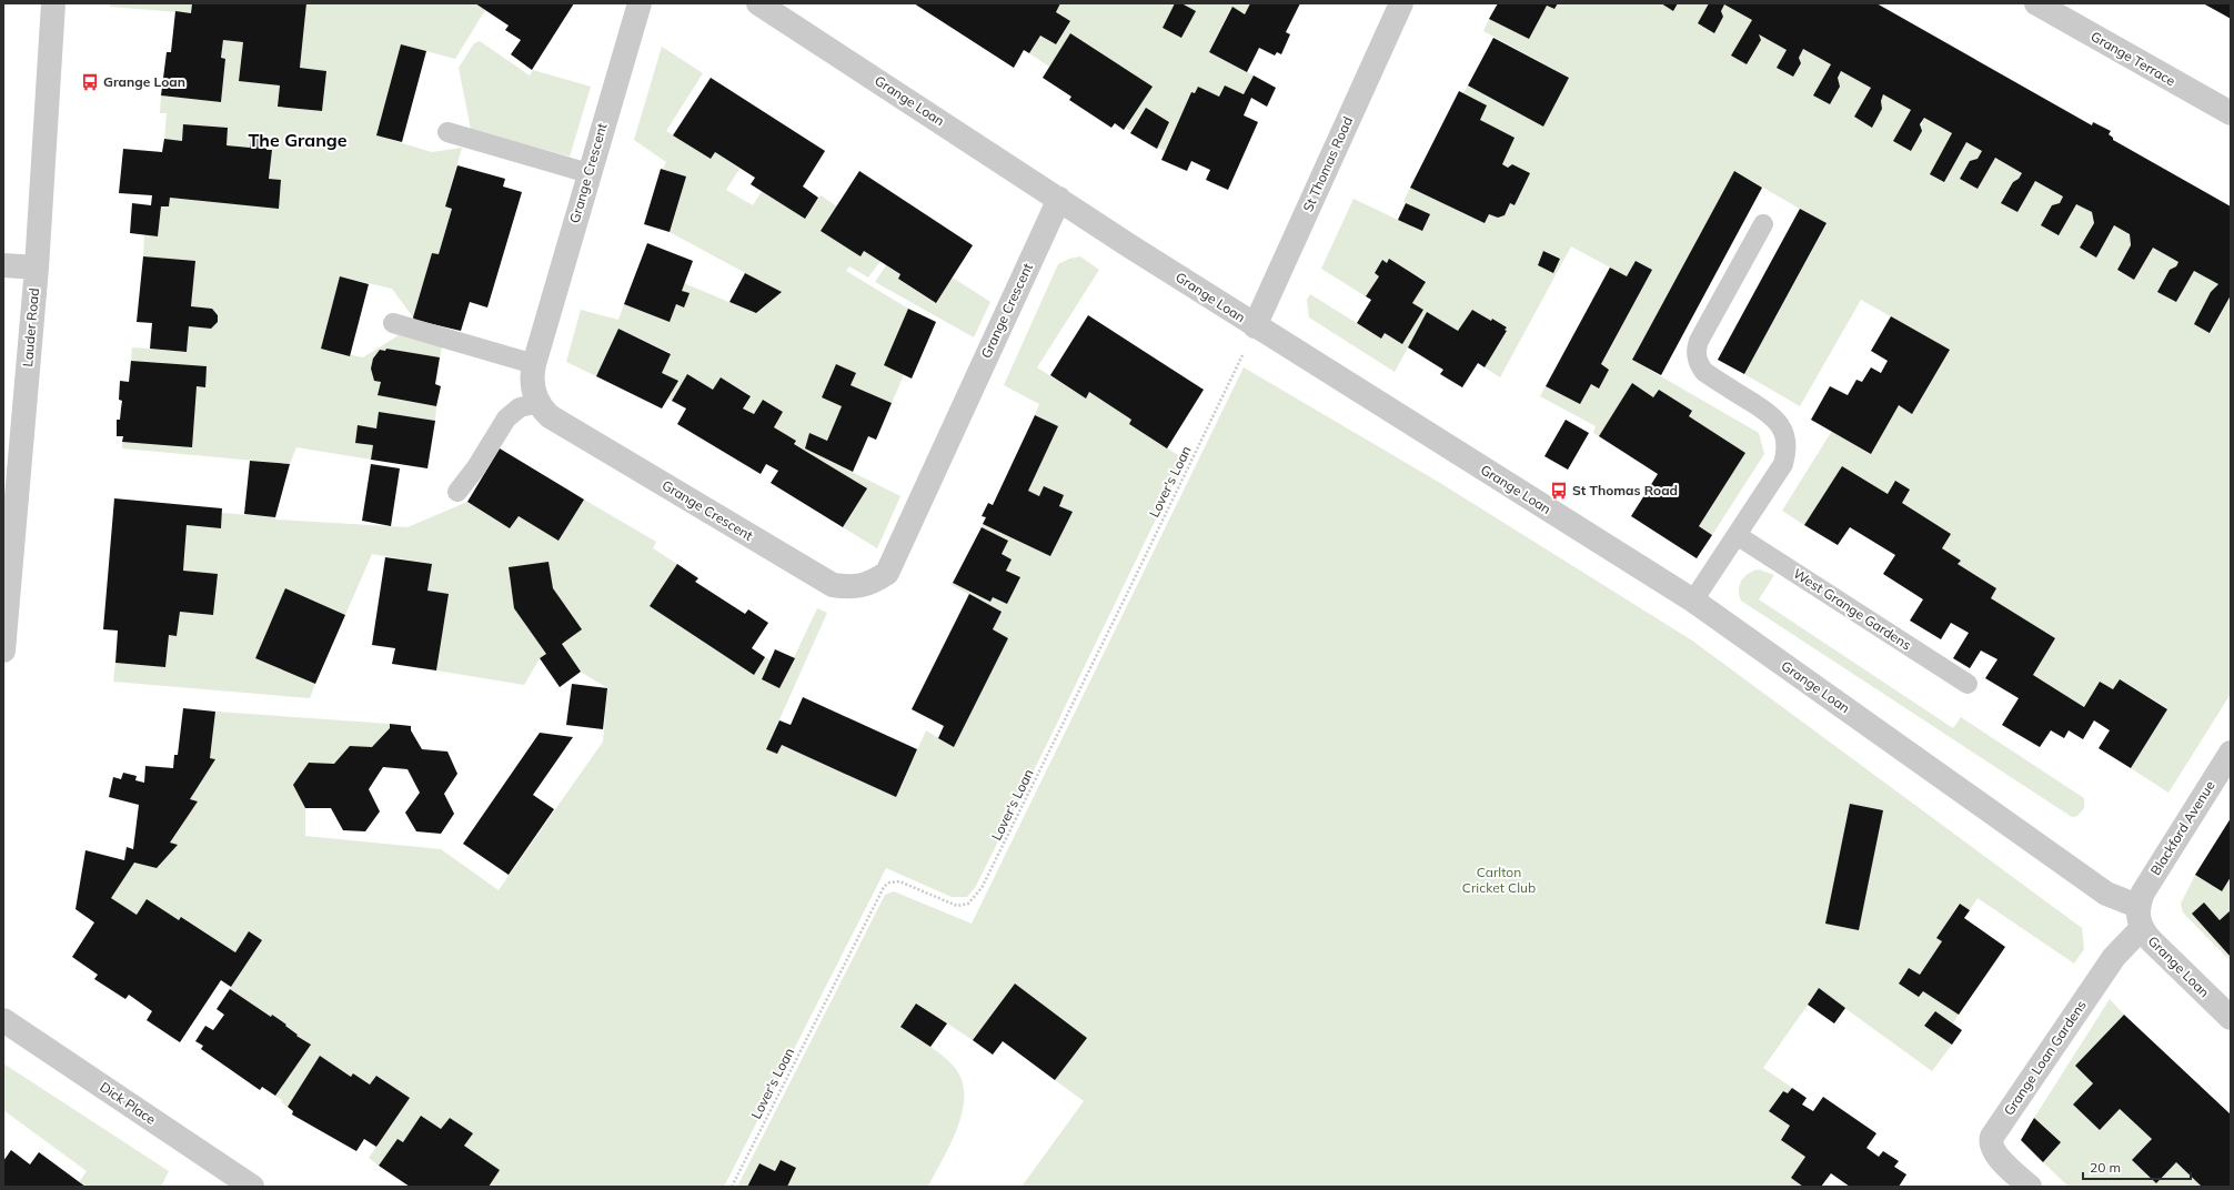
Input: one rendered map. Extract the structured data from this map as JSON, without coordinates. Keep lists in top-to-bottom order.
{
  "streets": {
    "street": [
      "Grange Terrace",
      "Grange Loan",
      "St Thomas Road",
      "Grange Crescent",
      "Lauder Road",
      "Blackford Avenue",
      "Grange Loan Gardens",
      "Dick Place"
    ],
    "lane": ["West Grange Gardens"],
    "path": ["Lover's Loan"]
  },
  "crossings": [
    ["Grange Loan", "St Thomas Road"],
    ["Grange Loan", "Grange Crescent"],
    ["Grange Loan", "Lover's Loan"],
    ["Grange Loan", "Blackford Avenue"],
    ["Grange Loan", "Grange Loan Gardens"],
    ["St Thomas Road", "Lover's Loan"],
    ["Blackford Avenue", "Grange Loan Gardens"]
  ],
  "districts": ["The Grange"],
  "parks": ["Carlton Cricket Club"],
  "places": {
    "bus stop": ["Grange Loan", "St Thomas Road"]
  },
  "scale_bar": "20 m"
}
